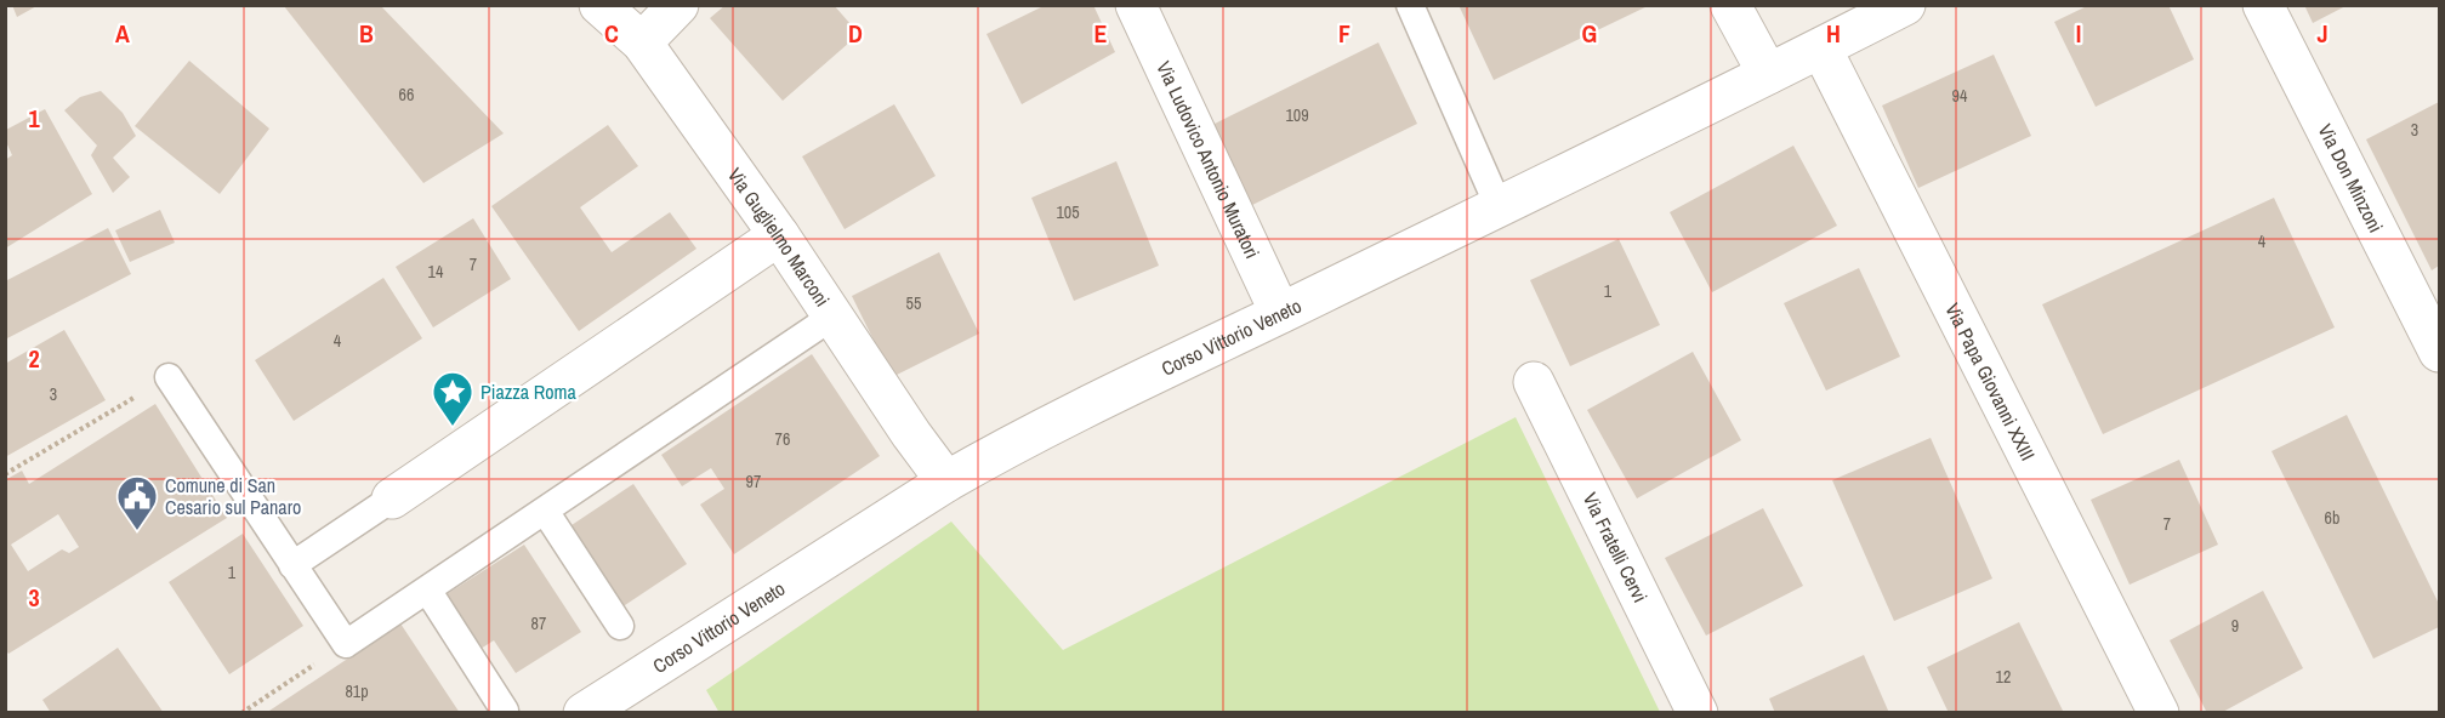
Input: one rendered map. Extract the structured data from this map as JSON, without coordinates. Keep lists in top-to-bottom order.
{
  "streets": {
    "street": [
      "Via Ludovico Antonio Muratori",
      "Via Don Minzoni",
      "Via Guglielmo Marconi",
      "Corso Vittorio Veneto",
      "Via Papa Giovanni XXIII",
      "Via Fratelli Cervi"
    ]
  },
  "crossings": [
    ["Via Ludovico Antonio Muratori", "Corso Vittorio Veneto"],
    ["Via Guglielmo Marconi", "Corso Vittorio Veneto"],
    ["Corso Vittorio Veneto", "Via Papa Giovanni XXIII"]
  ],
  "places": {
    "place": ["Piazza Roma"],
    "public building": ["Comune di San Cesario sul Panaro"]
  },
  "house_numbers": [
    "66",
    "94",
    "109",
    "3",
    "105",
    "4",
    "7",
    "14",
    "1",
    "55",
    "4",
    "3",
    "76",
    "97",
    "6b",
    "7",
    "1",
    "87",
    "9",
    "12",
    "81p"
  ],
  "grid": {
    "columns": [
      "A",
      "B",
      "C",
      "D",
      "E",
      "F",
      "G",
      "H",
      "I",
      "J"
    ],
    "rows": ["1", "2", "3"]
  }
}
